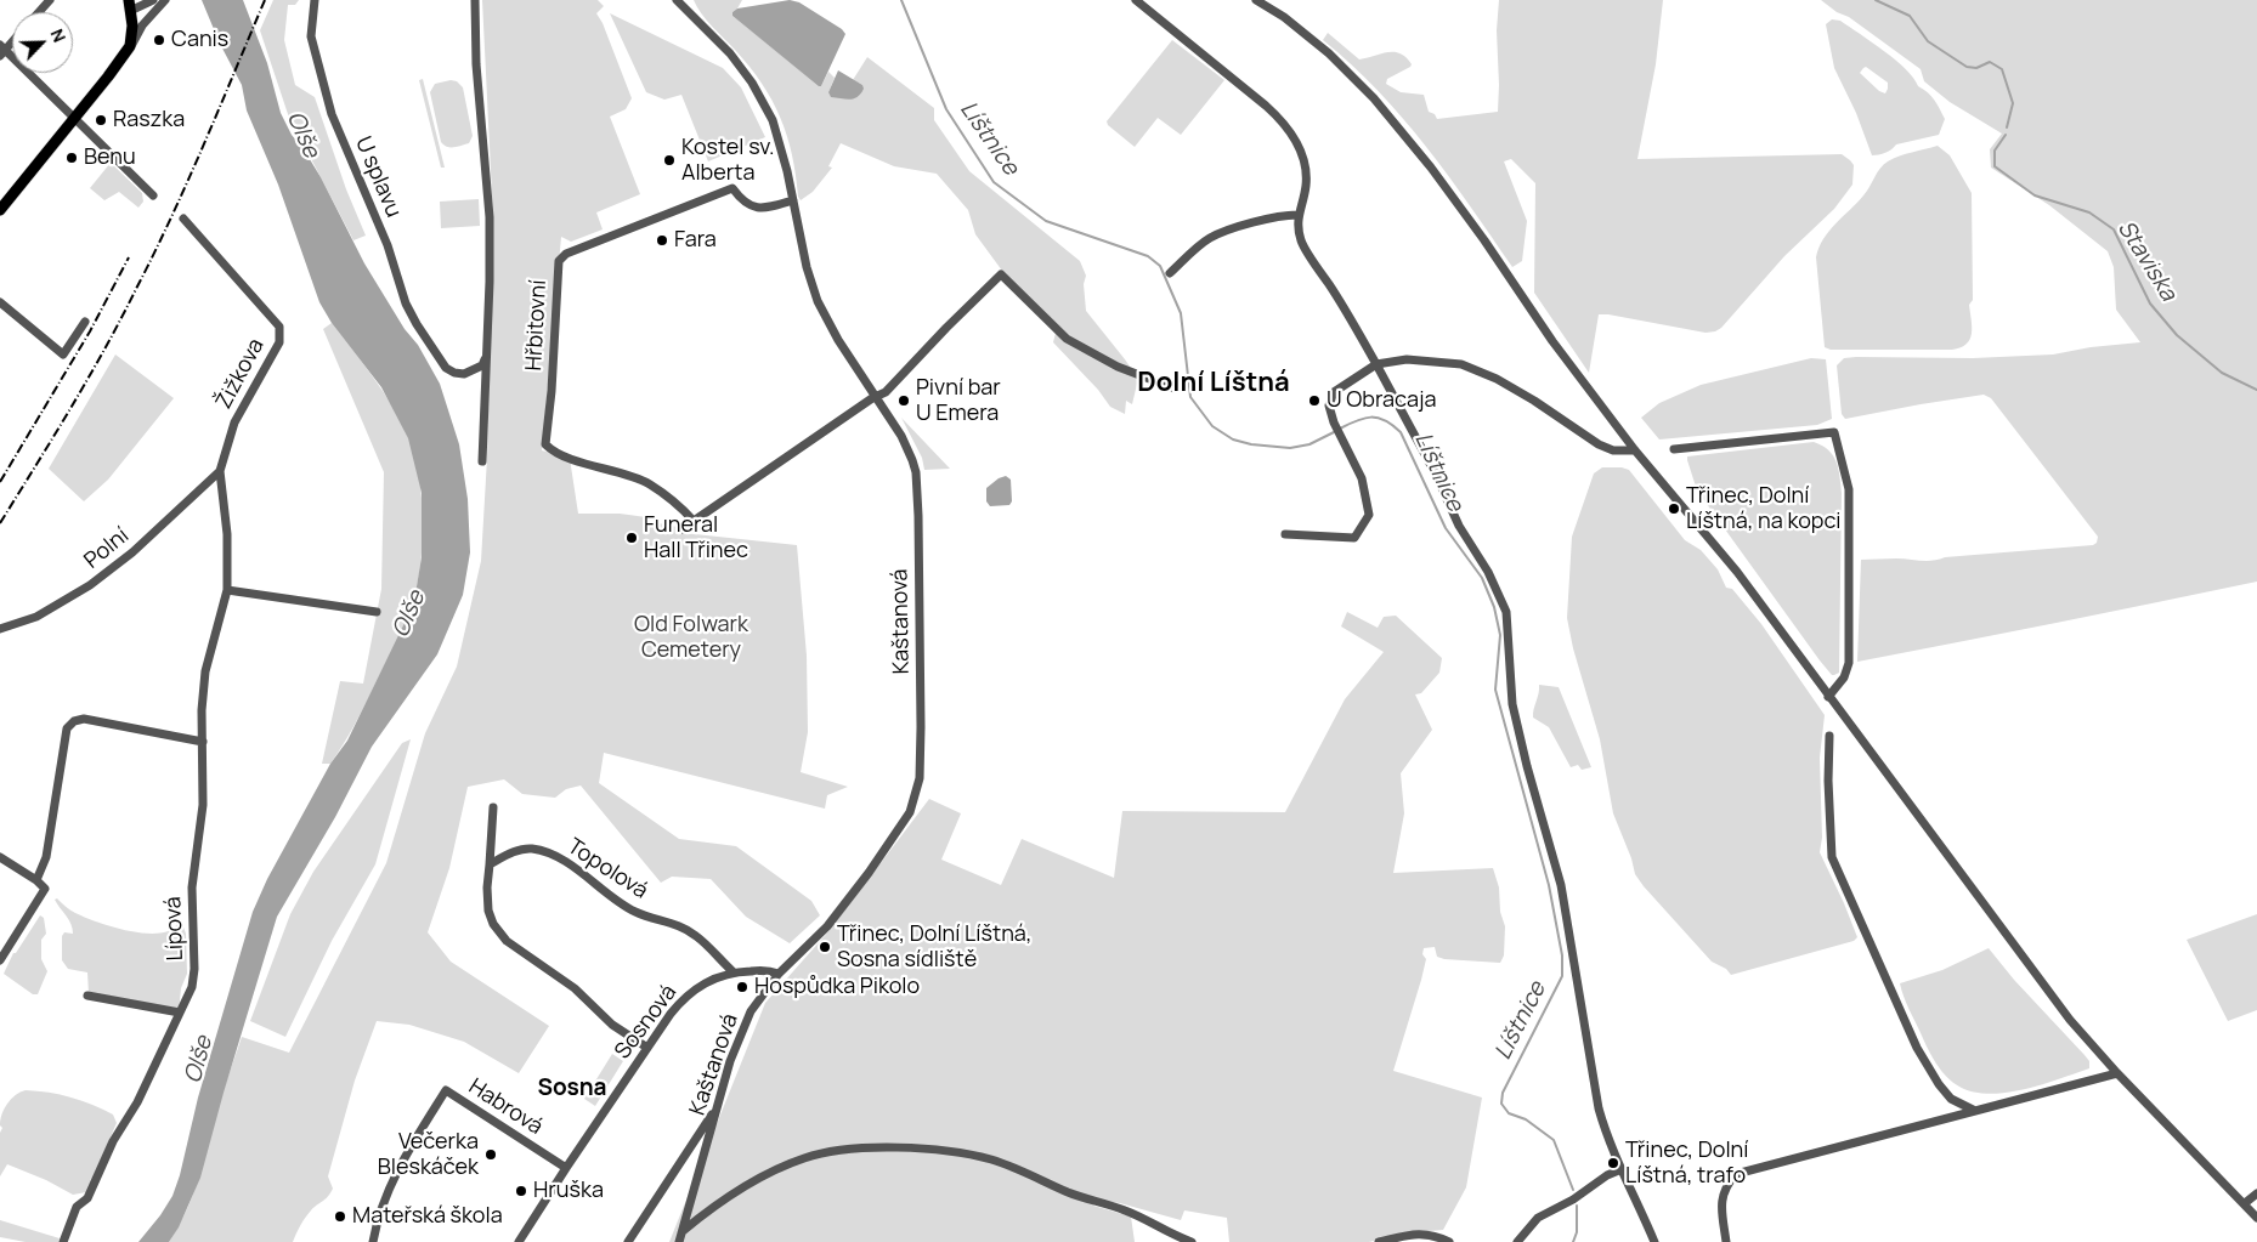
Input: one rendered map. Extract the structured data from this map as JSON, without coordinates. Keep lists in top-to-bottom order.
{
  "streets": {
    "street": [
      "U splavu",
      "Hřbitovní",
      "Žižkova",
      "Polní",
      "Kaštanová",
      "Topolová",
      "Lípová",
      "Sosnová",
      "Habrová"
    ]
  },
  "crossings": [
    ["Hřbitovní", "Kaštanová"],
    ["Žižkova", "Polní"],
    ["Žižkova", "Lípová"],
    ["Polní", "Lípová"],
    ["Kaštanová", "Sosnová"],
    ["Topolová", "Sosnová"],
    ["Sosnová", "Habrová"]
  ],
  "districts": ["Dolní Líštná", "Sosna"],
  "water": ["Olše", "Líštnice", "Staviska"],
  "parks": ["Old Folwark Cemetery"],
  "places": [
    "Canis",
    "Raszka",
    "Benu",
    "Kostel sv. Alberta",
    "Fara",
    "Pivní bar U Emera",
    "U Obracaja",
    "Třinec, Dolní Líštná, na kopci",
    "Funeral Hall Třinec",
    "Třinec, Dolní Líštná, Sosna sídliště",
    "Hospůdka Pikolo",
    "Večerka Bleskáček",
    "Třinec, Dolní Líštná, trafo",
    "Hruška",
    "Mateřská škola"
  ],
  "north": "top right"
}
